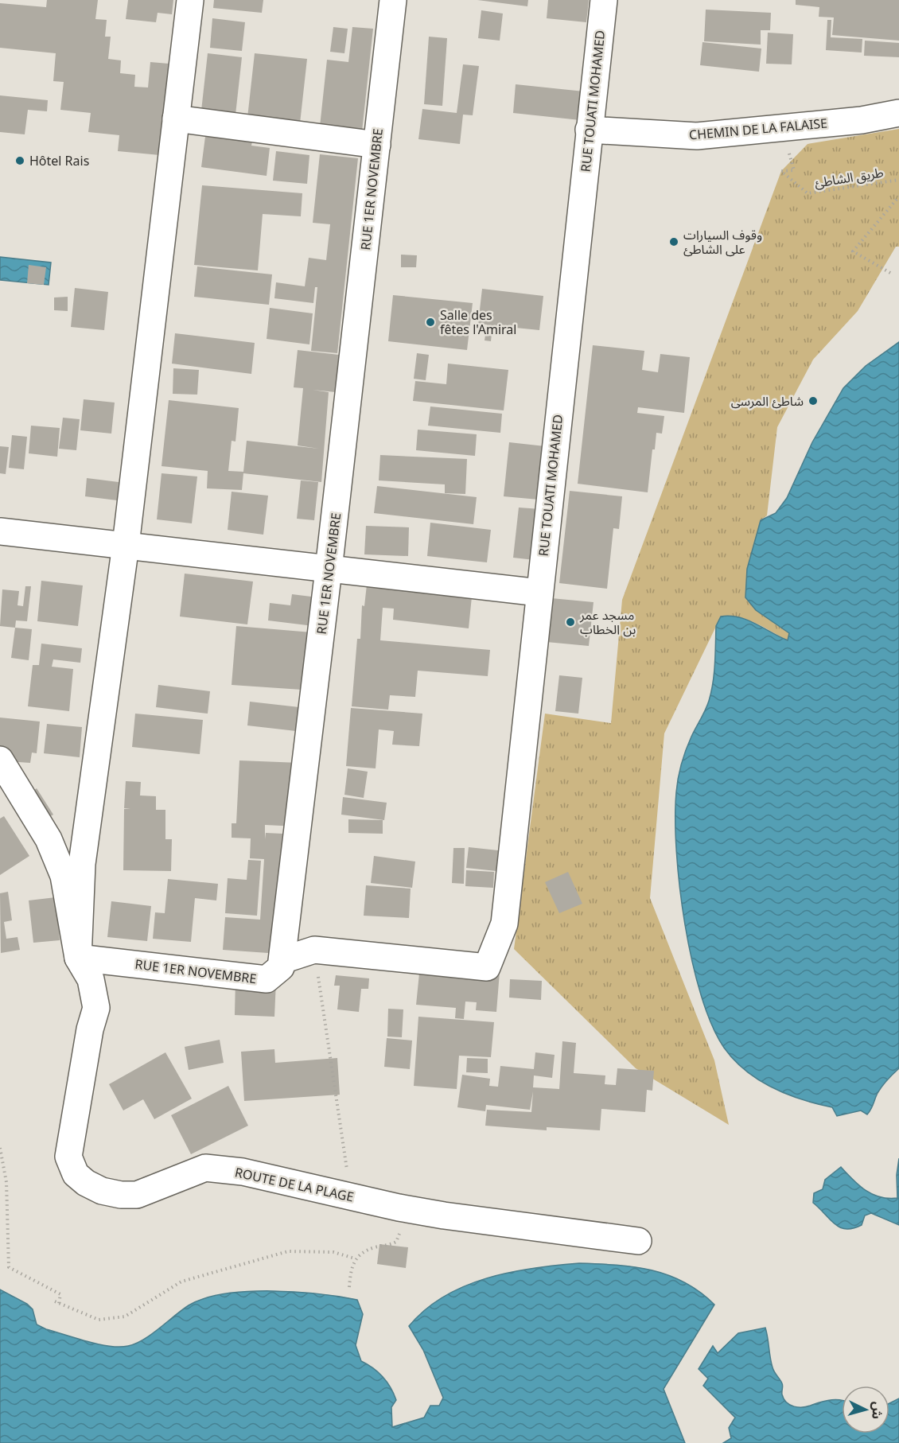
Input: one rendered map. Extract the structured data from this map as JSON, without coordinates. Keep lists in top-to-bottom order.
{
  "streets": {
    "street": [
      "RUE TOUATI MOHAMED",
      "CHEMIN DE LA FALAISE",
      "RUE 1ER NOVEMBRE",
      "ROUTE DE LA PLAGE"
    ],
    "path": ["طريق الشاطئ"]
  },
  "crossings": [
    ["RUE TOUATI MOHAMED", "CHEMIN DE LA FALAISE"],
    ["CHEMIN DE LA FALAISE", "طريق الشاطئ"],
    ["RUE 1ER NOVEMBRE", "ROUTE DE LA PLAGE"]
  ],
  "places": [
    "Hôtel Rais",
    "وقوف السيارات على الشاطئ",
    "Salle des fêtes l'Amiral",
    "شاطئ المرسى",
    "مسجد عمر بن الخطاب"
  ],
  "north": "right"
}
